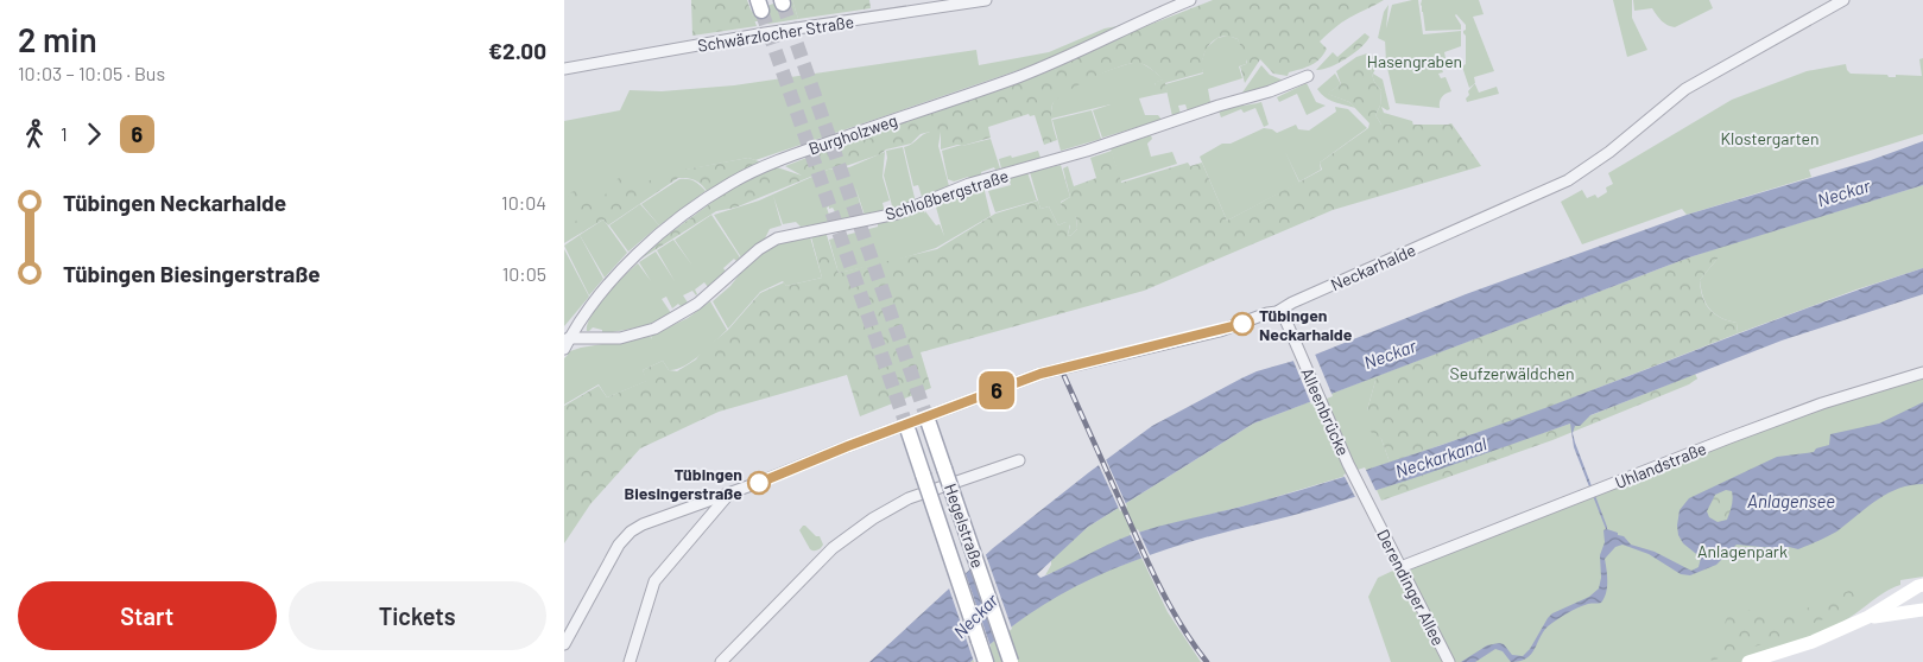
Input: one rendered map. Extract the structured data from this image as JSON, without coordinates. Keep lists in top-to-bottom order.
{
  "streets": {
    "main road": ["Hegelstraße"],
    "street": [
      "Schwärzlocher Straße",
      "Burgholzweg",
      "Schloßbergstraße",
      "Neckarhalde",
      "Alleenbrücke",
      "Uhlandstraße",
      "Derendinger Allee"
    ]
  },
  "crossings": [
    ["Burgholzweg", "Schloßbergstraße"],
    ["Neckarhalde", "Alleenbrücke"],
    ["Alleenbrücke", "Derendinger Allee"],
    ["Uhlandstraße", "Derendinger Allee"]
  ],
  "water": ["Neckar", "Neckarkanal", "Anlagensee"],
  "parks": [
    "Hasengraben",
    "Klostergarten",
    "Seufzerwäldchen",
    "Anlagenpark"
  ],
  "places": ["Tübingen Neckarhalde", "Tübingen Biesingerstraße"],
  "lines": ["bus line 6"],
  "page": {
    "heading": ["2 min", "10:03 – 10:05 · Bus", "€2.00"],
    "on_map": "6",
    "legs": ["1", "6"],
    "list": [
      {
        "name": "Tübingen Neckarhalde",
        "value": "10:04"
      },
      {
        "name": "Tübingen Biesingerstraße",
        "value": "10:05"
      }
    ],
    "buttons": ["Start", "Tickets"]
  }
}
